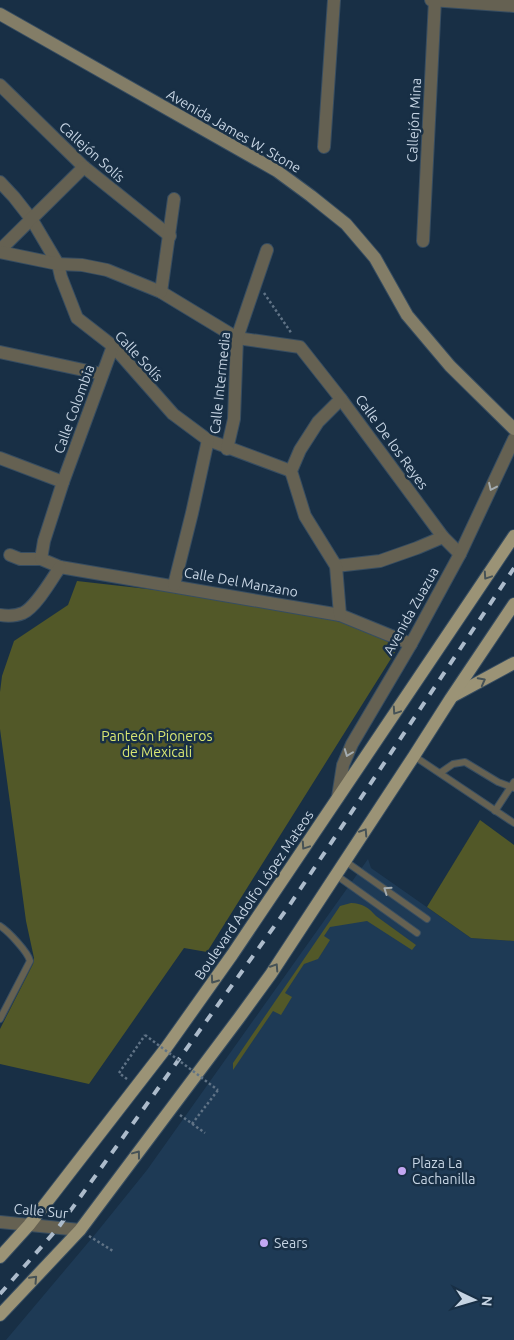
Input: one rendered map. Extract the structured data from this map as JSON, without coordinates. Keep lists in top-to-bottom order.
{
  "streets": {
    "main road": ["Avenida James W. Stone", "Boulevard Adolfo López Mateos"],
    "street": [
      "Callejón Mina",
      "Callejón Solís",
      "Calle Solís",
      "Calle Intermedia",
      "Calle Colombia",
      "Calle De los Reyes",
      "Calle Del Manzano",
      "Avenida Zuazua",
      "Calle Sur"
    ]
  },
  "crossings": [
    ["Calle Solís", "Calle Intermedia"],
    ["Calle Solís", "Calle Colombia"],
    ["Calle Intermedia", "Calle Del Manzano"],
    ["Calle De los Reyes", "Avenida Zuazua"],
    ["Calle Del Manzano", "Avenida Zuazua"],
    ["Avenida Zuazua", "Boulevard Adolfo López Mateos"],
    ["Boulevard Adolfo López Mateos", "Calle Sur"]
  ],
  "one_way": ["Avenida Zuazua"],
  "parks": ["Panteón Pioneros de Mexicali"],
  "places": ["Plaza La Cachanilla", "Sears"],
  "north": "right"
}
